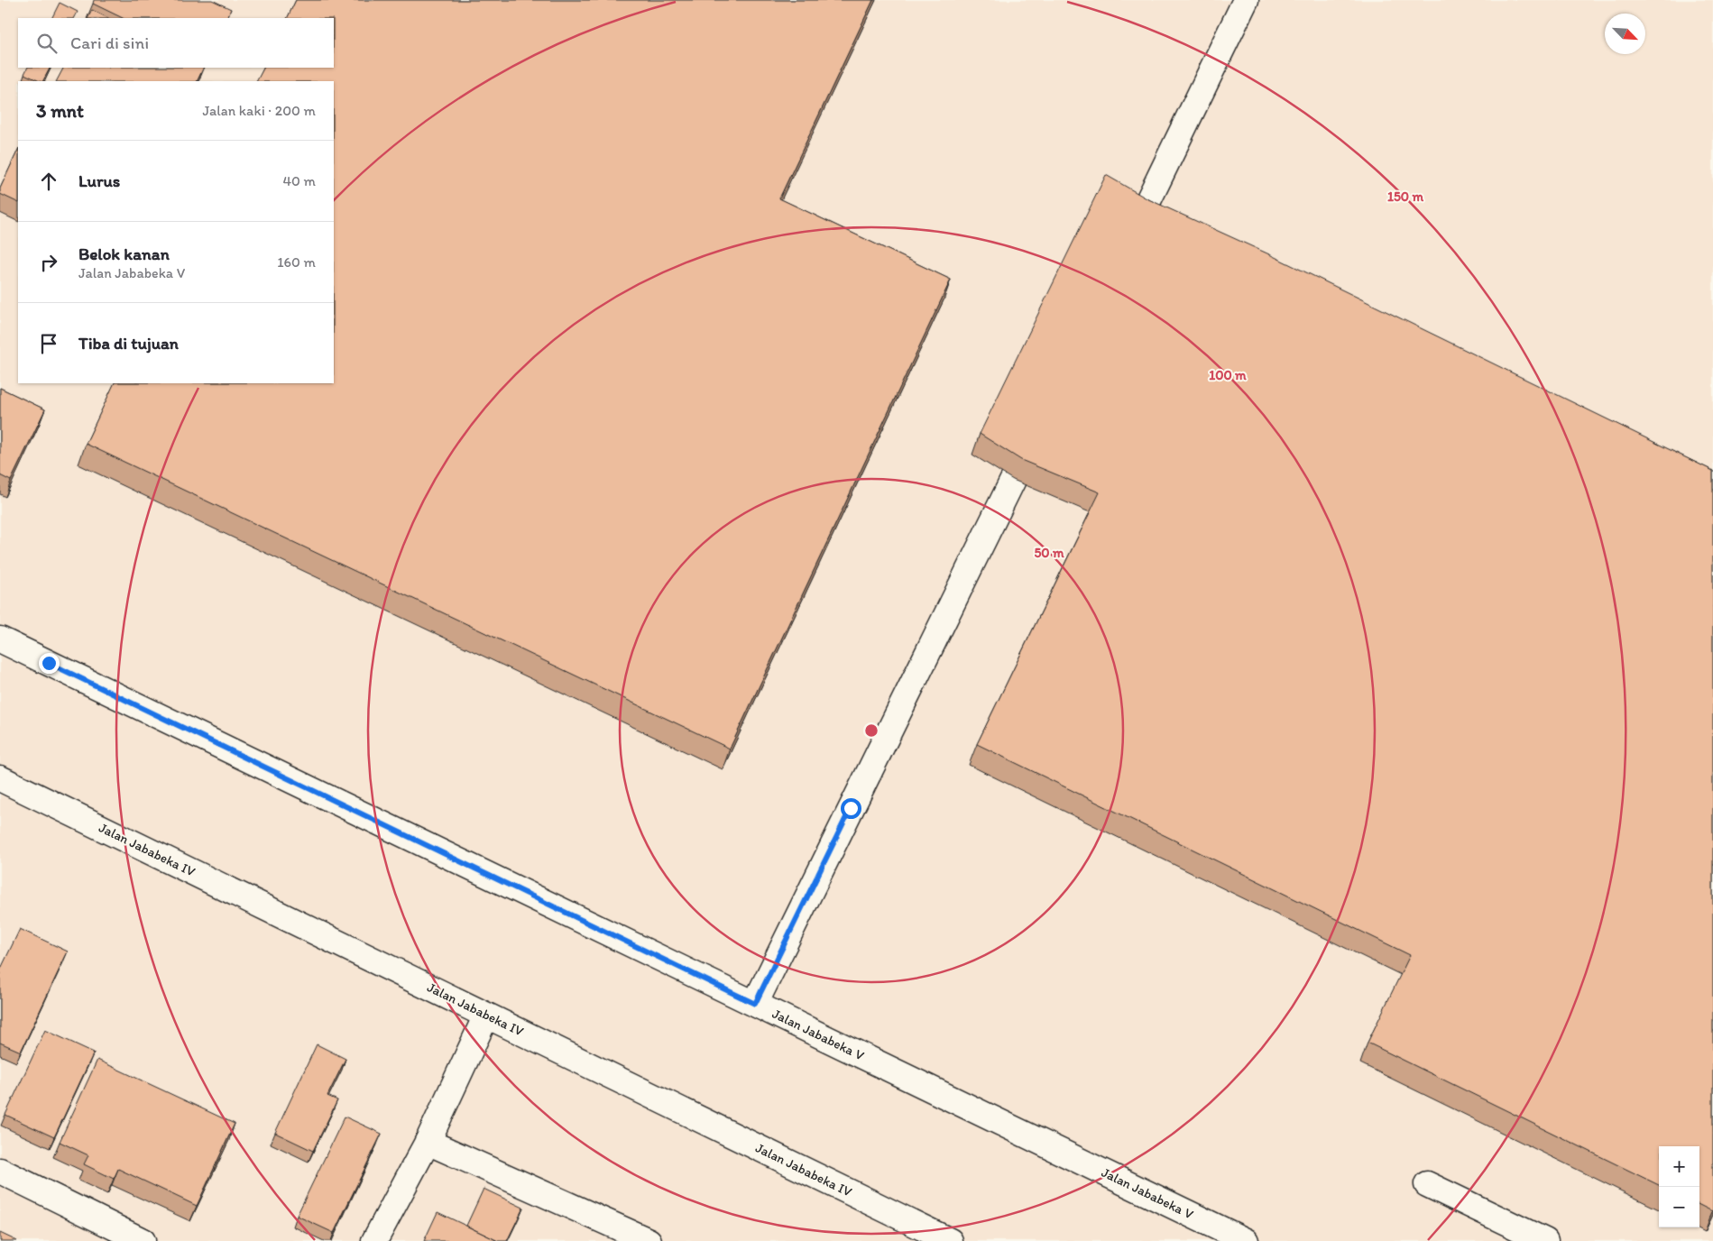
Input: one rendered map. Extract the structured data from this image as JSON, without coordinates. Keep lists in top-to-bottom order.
{
  "streets": {
    "street": ["Jalan Jababeka IV", "Jalan Jababeka V"]
  },
  "north": "bottom right",
  "page": {
    "search": "Cari di sini",
    "heading": ["3 mnt", "Jalan kaki · 200 m"],
    "list": [
      ["Lurus", "40 m"],
      ["Belok kanan", "Jalan Jababeka V", "160 m"],
      "Tiba di tujuan"
    ],
    "map_buttons": ["+", "−"]
  },
  "rings": ["150 m", "100 m", "50 m"]
}
